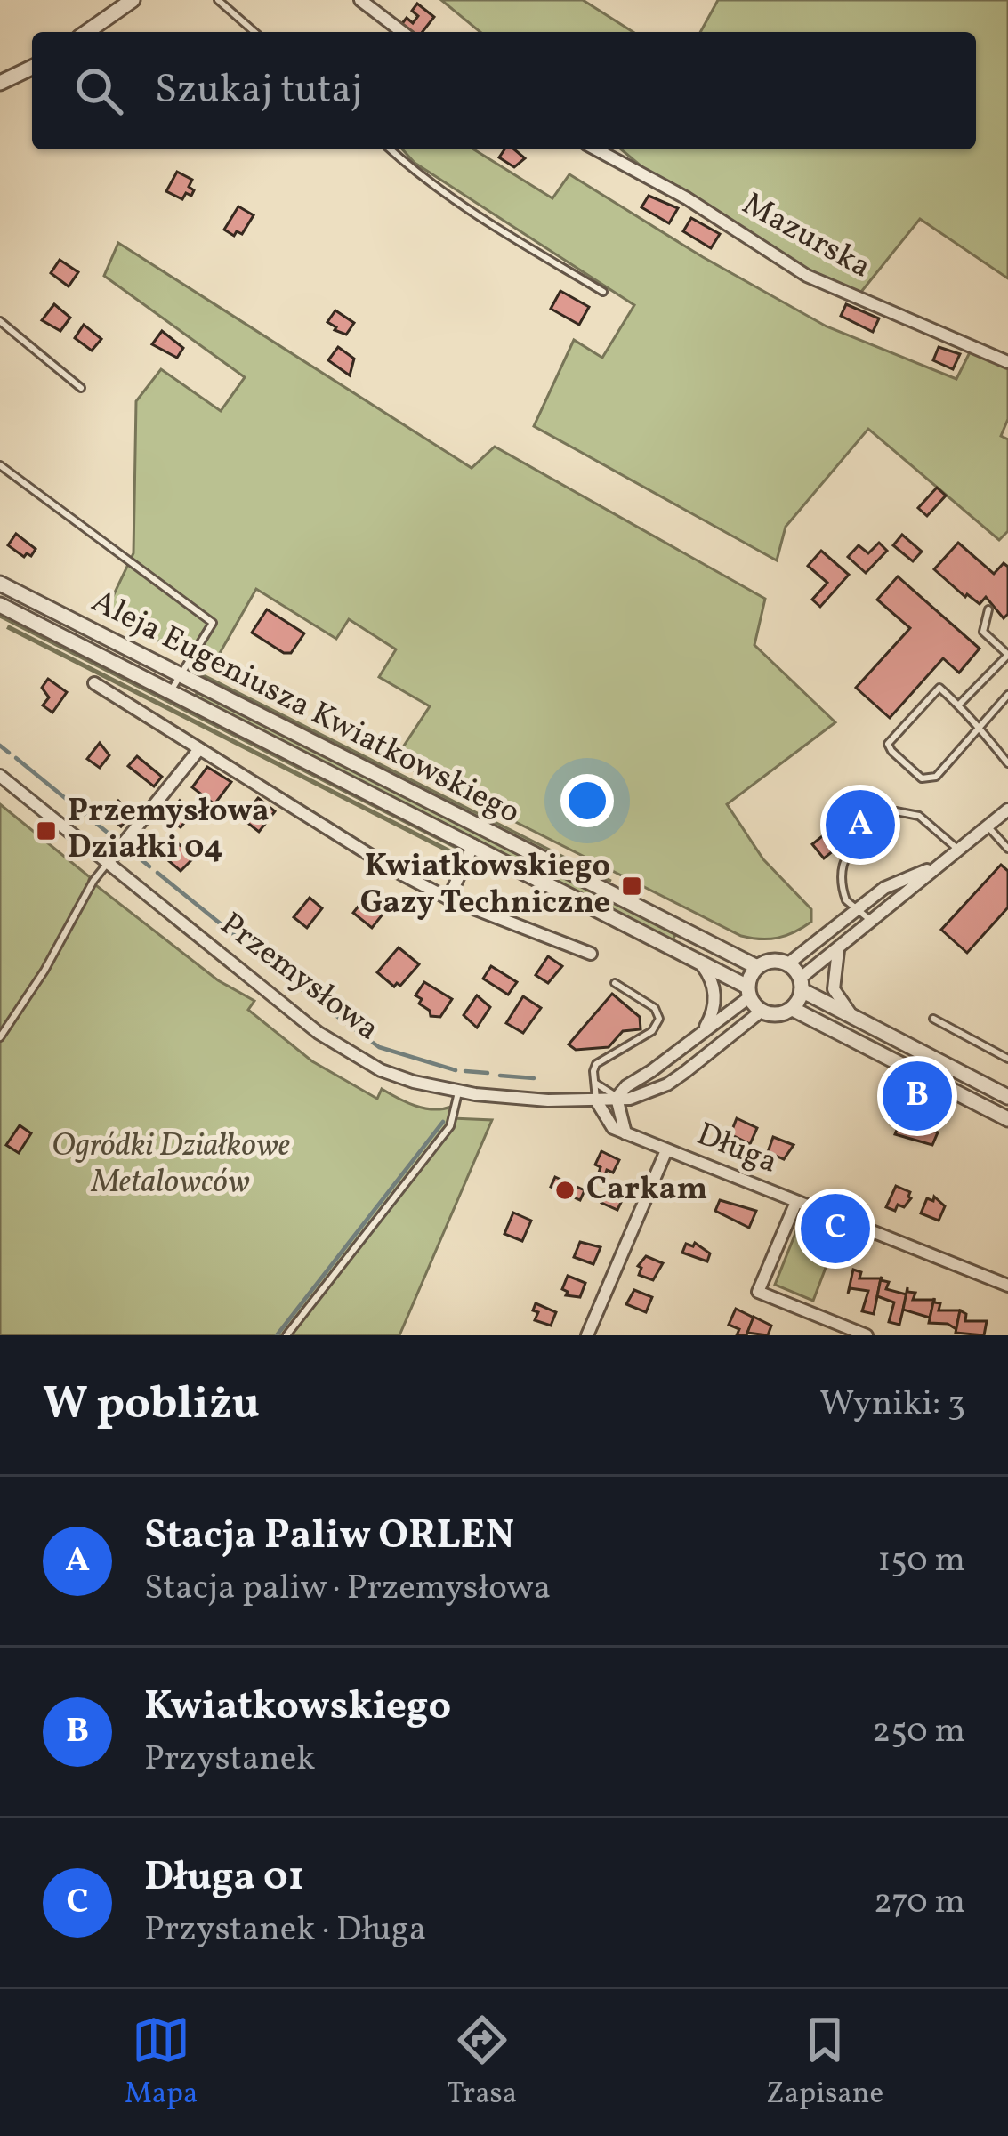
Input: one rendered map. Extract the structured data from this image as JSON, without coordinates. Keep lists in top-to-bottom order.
{
  "streets": {
    "street": [
      "Mazurska",
      "Aleja Eugeniusza Kwiatkowskiego",
      "Przemysłowa",
      "Długa"
    ]
  },
  "crossings": [
    ["Aleja Eugeniusza Kwiatkowskiego", "Przemysłowa"],
    ["Przemysłowa", "Długa"]
  ],
  "parks": ["Ogródki Działkowe Metalowców"],
  "places": {
    "transit": ["Przemysłowa Działki 04", "Kwiatkowskiego Gazy Techniczne"],
    "other": ["Carkam"]
  },
  "page": {
    "search": "Szukaj tutaj",
    "pins": ["A", "B", "C"],
    "heading": ["W pobliżu", "Wyniki: 3"],
    "list": [
      {
        "mark": "A",
        "name": "Stacja Paliw ORLEN",
        "note": "Stacja paliw · Przemysłowa",
        "value": "150 m"
      },
      {
        "mark": "B",
        "name": "Kwiatkowskiego",
        "note": "Przystanek",
        "value": "250 m"
      },
      {
        "mark": "C",
        "name": "Długa 01",
        "note": "Przystanek · Długa",
        "value": "270 m"
      }
    ],
    "nav": ["Mapa", "Trasa", "Zapisane"]
  }
}
